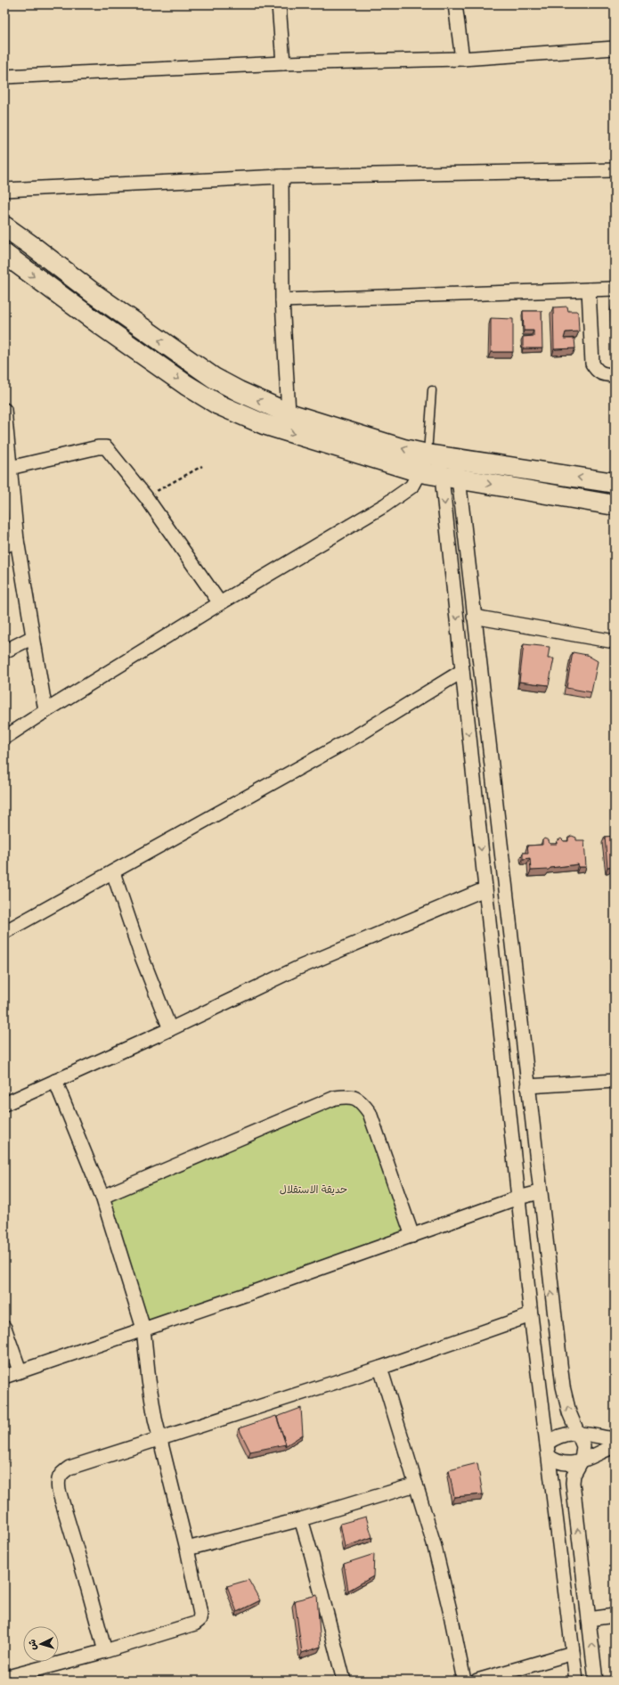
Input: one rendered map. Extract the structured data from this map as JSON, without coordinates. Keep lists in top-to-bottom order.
{
  "parks": ["حديقة الاستقلال"],
  "north": "left"
}
